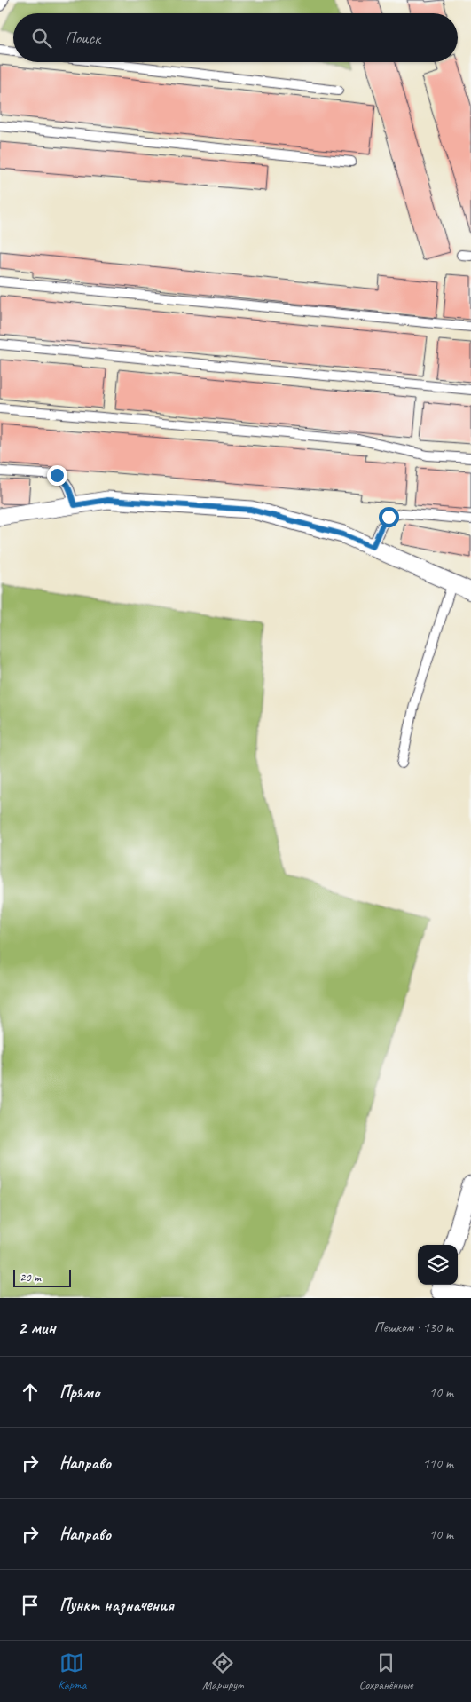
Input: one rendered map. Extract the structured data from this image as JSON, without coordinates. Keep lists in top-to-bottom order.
{
  "scale_bar": "20 m",
  "page": {
    "search": "Поиск",
    "scale": "20 m",
    "heading": ["2 мин", "Пешком · 130 m"],
    "list": [
      ["Прямо", "10 m"],
      ["Направо", "110 m"],
      ["Направо", "10 m"],
      "Пункт назначения"
    ],
    "nav": ["Карта", "Маршрут", "Сохранённые"]
  }
}
